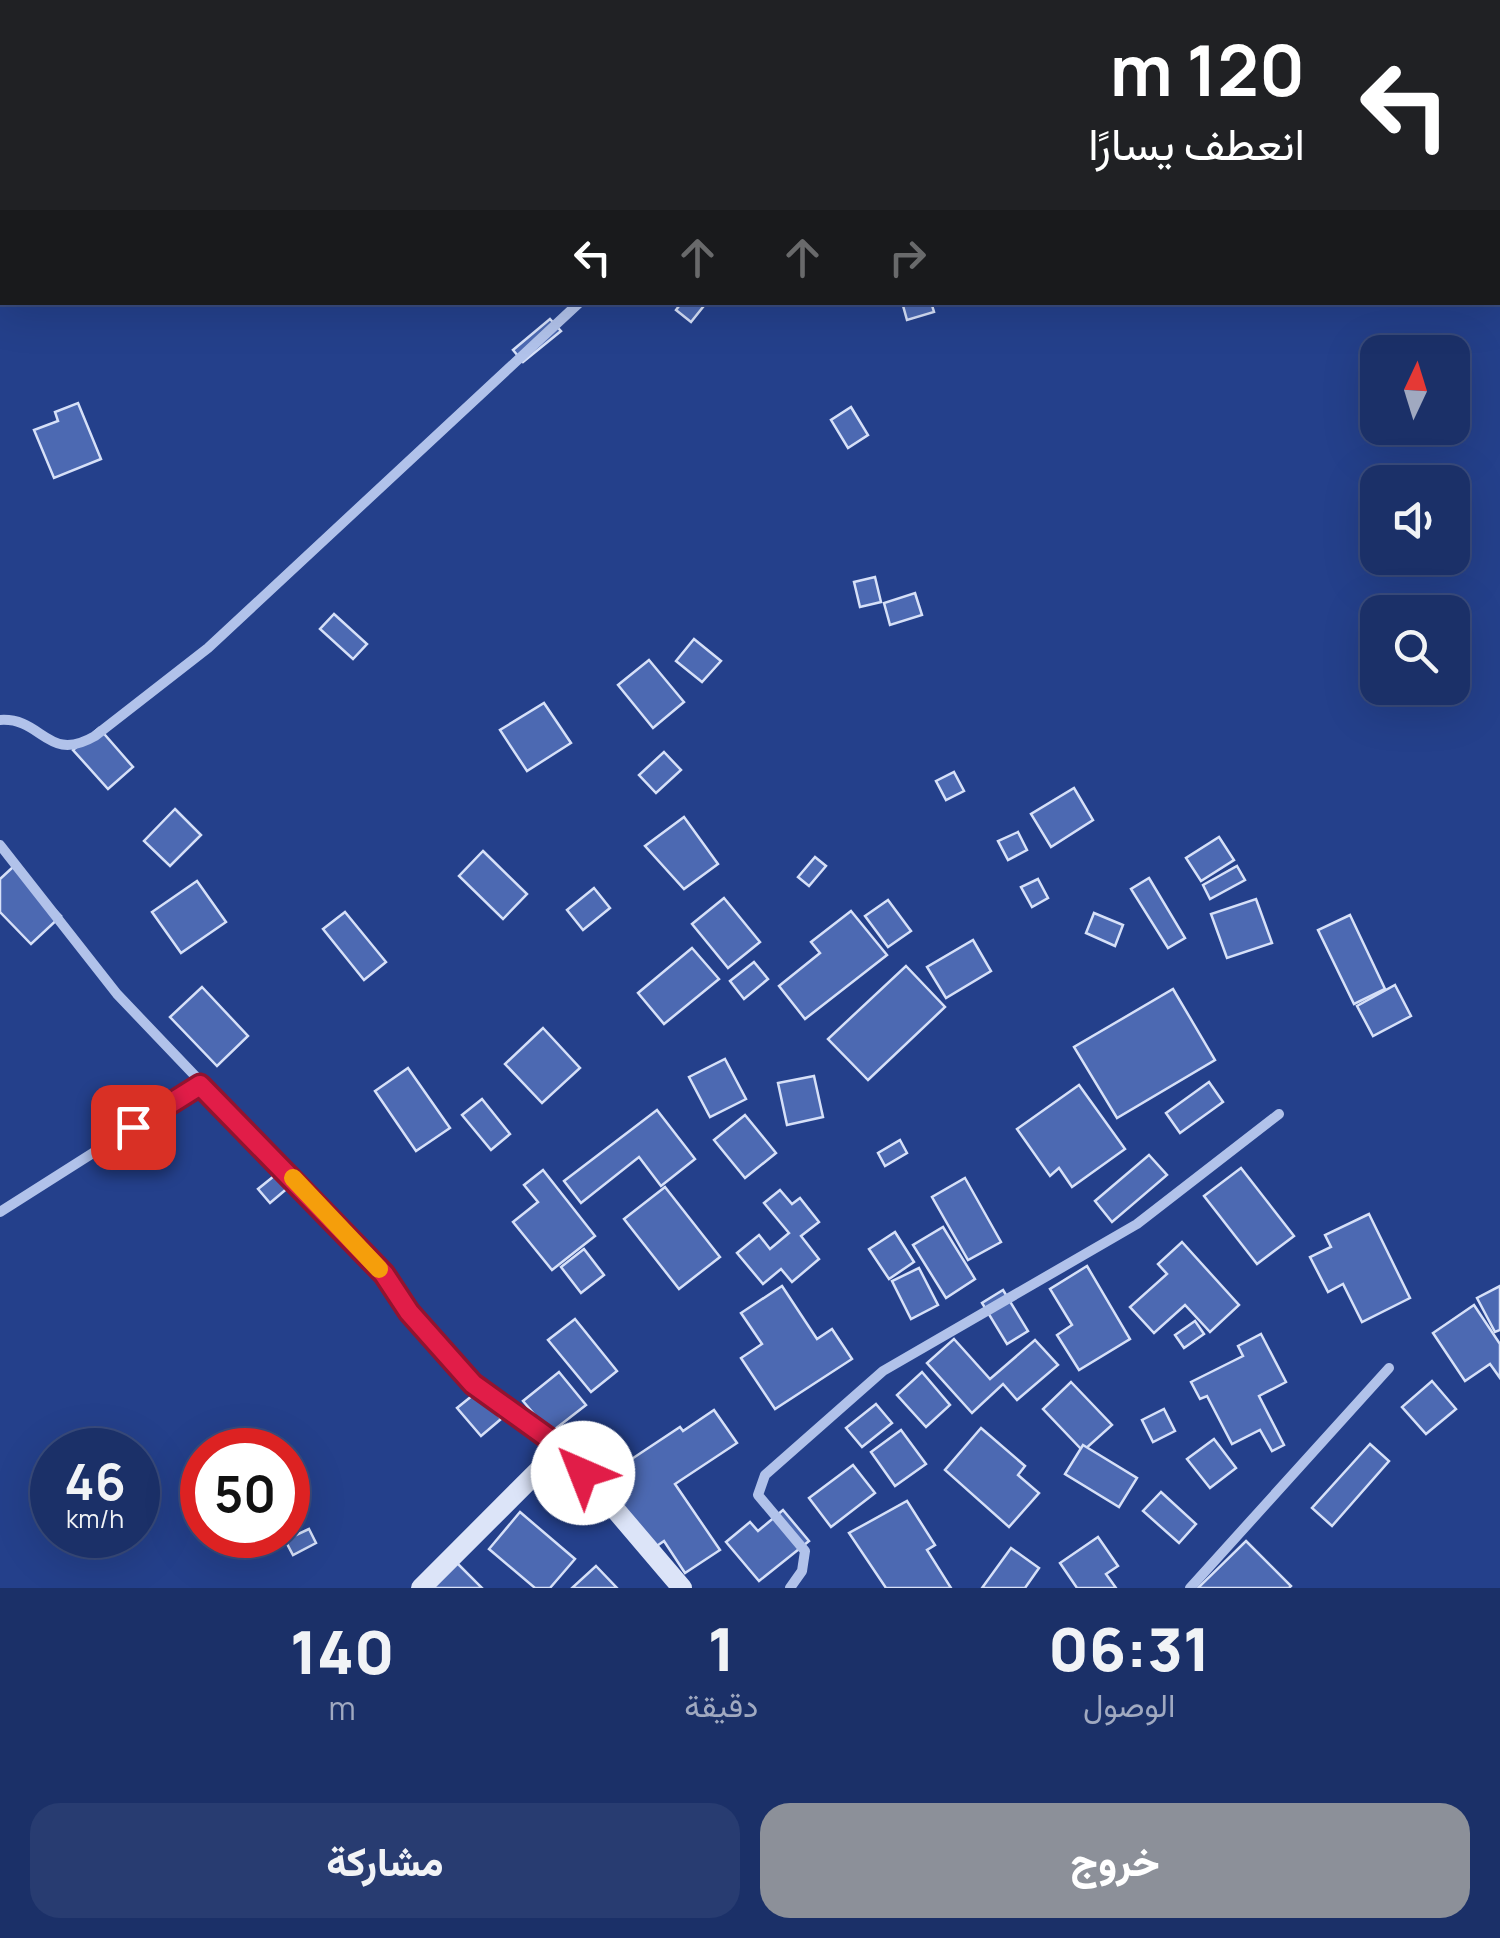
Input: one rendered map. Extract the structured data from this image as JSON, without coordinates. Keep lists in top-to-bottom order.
{
  "north": "top",
  "page": {
    "turn": ["120 m", "انعطف يسارًا"],
    "speed": "46 km/h",
    "limit": "50",
    "eta": [
      "06:31",
      "الوصول",
      "1",
      "دقيقة",
      "140",
      "m"
    ],
    "buttons": ["خروج", "مشاركة"]
  }
}
